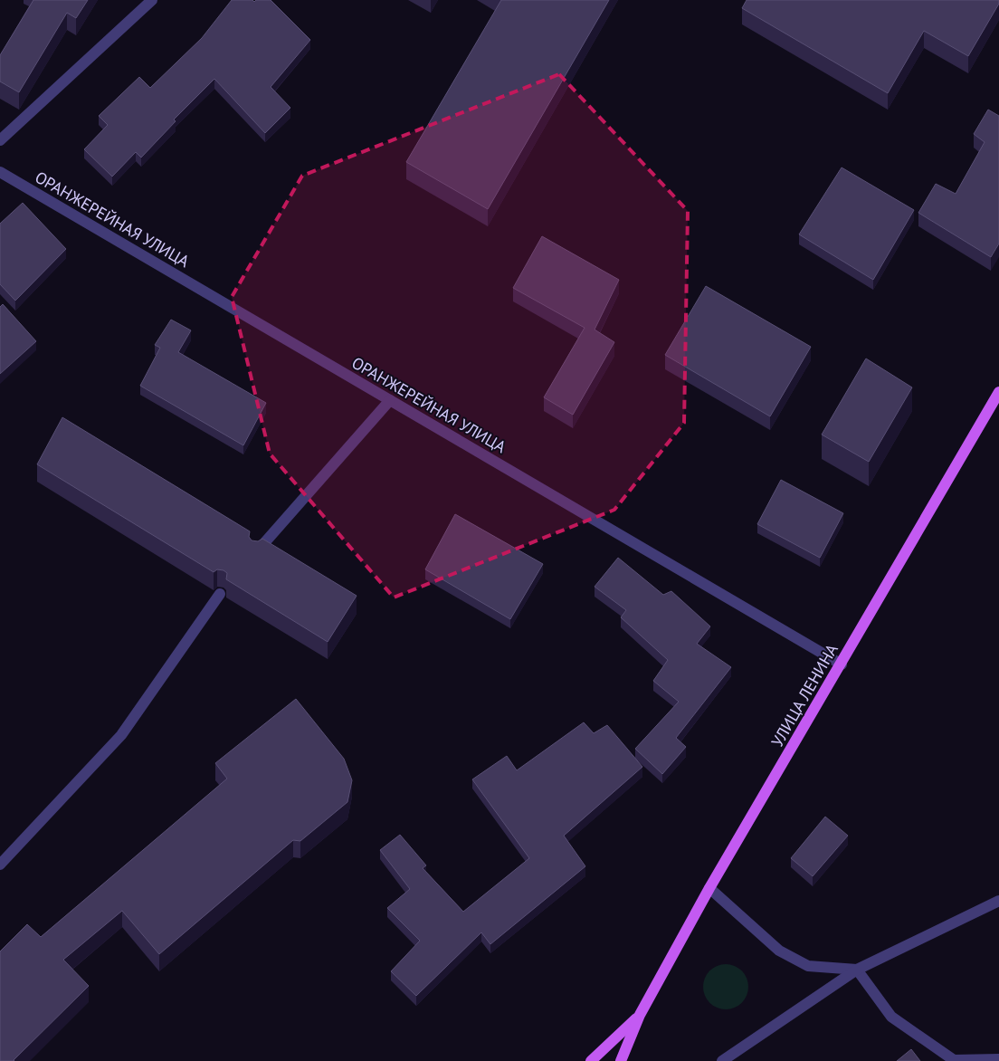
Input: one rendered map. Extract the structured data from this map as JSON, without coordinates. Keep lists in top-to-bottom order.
{
  "streets": {
    "main road": ["УЛИЦА ЛЕНИНА"],
    "street": ["ОРАНЖЕРЕЙНАЯ УЛИЦА"]
  },
  "crossings": [
    ["ОРАНЖЕРЕЙНАЯ УЛИЦА", "УЛИЦА ЛЕНИНА"]
  ]
}
